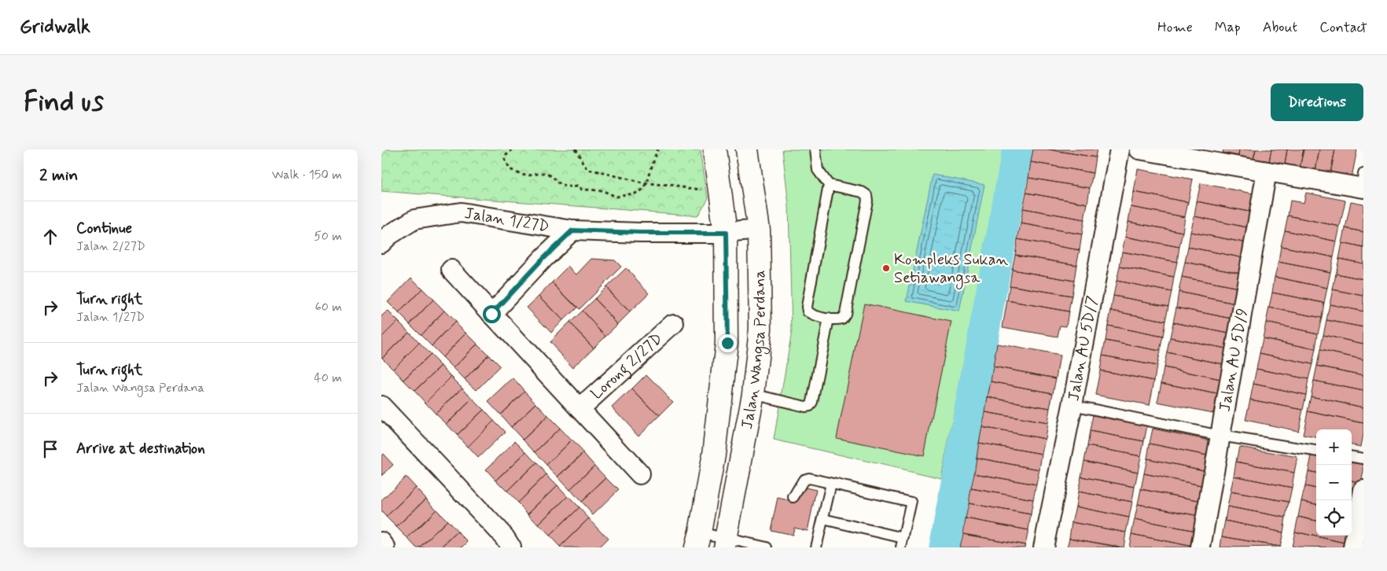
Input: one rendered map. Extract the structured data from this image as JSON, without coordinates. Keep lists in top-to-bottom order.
{
  "streets": {
    "main road": ["Jalan Wangsa Perdana"],
    "street": [
      "Jalan 1/27D",
      "Jalan AU 5D/7",
      "Jalan AU 5D/9",
      "Lorong 2/27D"
    ]
  },
  "crossings": [
    ["Jalan 1/27D", "Jalan Wangsa Perdana"]
  ],
  "places": ["Kompleks Sukan Setiawangsa"],
  "page": {
    "header": "Gridwalk",
    "nav": [
      "Home",
      "Map",
      "About",
      "Contact"
    ],
    "buttons": "Directions",
    "title": "Find us",
    "heading": ["2 min", "Walk · 150 m"],
    "list": [
      ["Continue", "Jalan 2/27D", "50 m"],
      ["Turn right", "Jalan 1/27D", "60 m"],
      ["Turn right", "Jalan Wangsa Perdana", "40 m"],
      "Arrive at destination"
    ],
    "map_buttons": ["+", "−"]
  }
}
